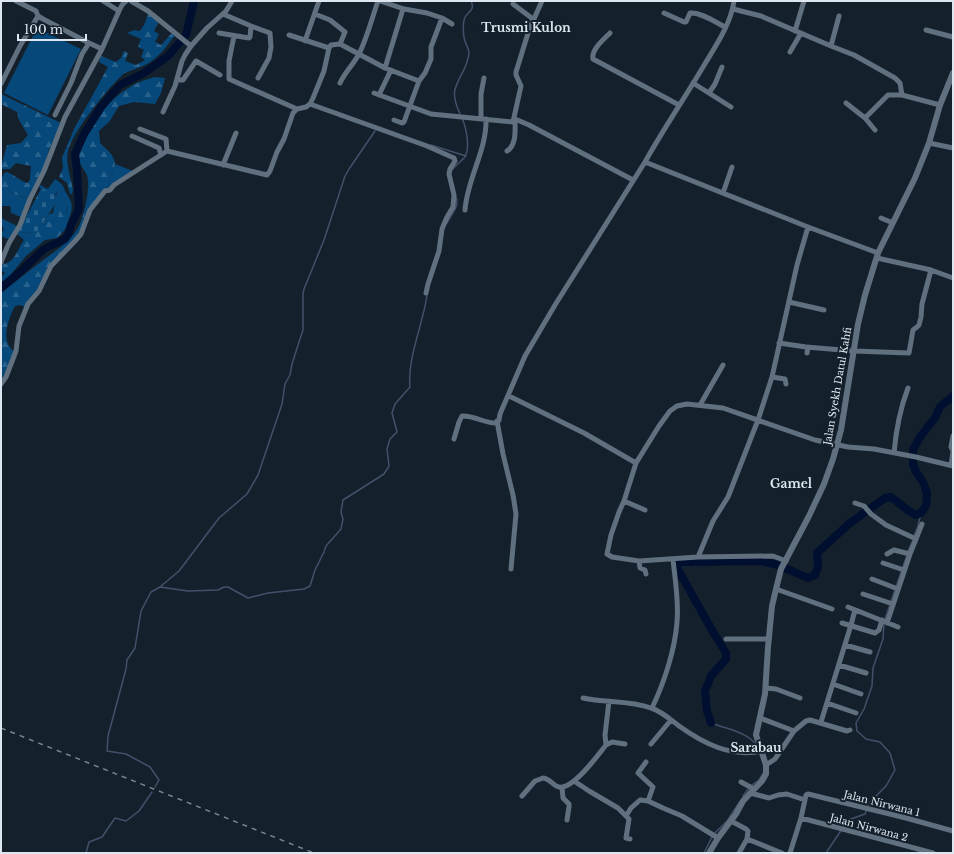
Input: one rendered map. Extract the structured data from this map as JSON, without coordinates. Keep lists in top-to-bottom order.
{
  "streets": {
    "street": ["Jalan Syekh Datul Kahfi", "Jalan Nirwana 1", "Jalan Nirwana 2"]
  },
  "districts": ["Trusmi Kulon", "Gamel", "Sarabau"],
  "scale_bar": "100 m"
}
